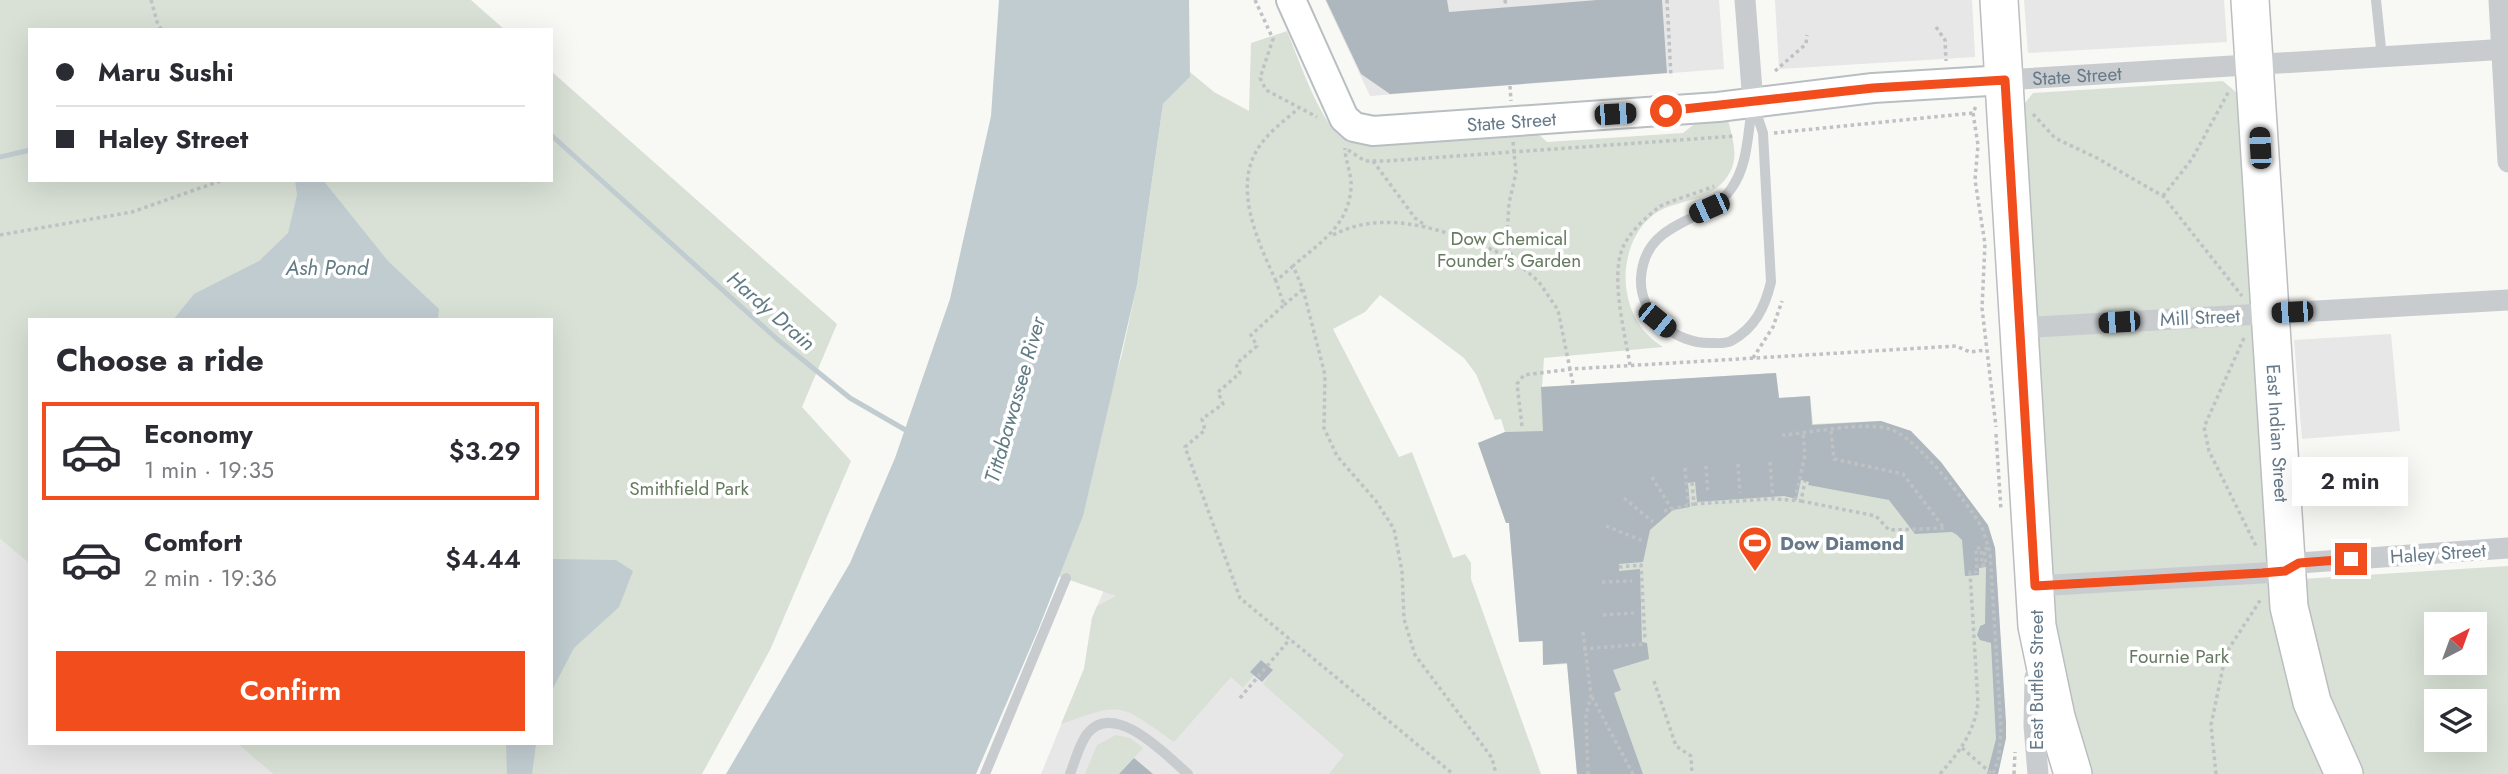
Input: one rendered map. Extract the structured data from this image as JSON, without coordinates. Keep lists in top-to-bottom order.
{
  "streets": {
    "highway": ["East Indian Street", "East Buttles Street"],
    "street": ["State Street", "Mill Street", "Haley Street"]
  },
  "crossings": [
    ["State Street", "East Indian Street"],
    ["State Street", "East Buttles Street"],
    ["Mill Street", "East Indian Street"],
    ["Mill Street", "East Buttles Street"],
    ["East Indian Street", "Haley Street"],
    ["Haley Street", "East Buttles Street"]
  ],
  "water": ["Ash Pond", "Hardy Drain", "Tittabawassee River"],
  "parks": ["Dow Chemical Founder's Garden", "Smithfield Park", "Fournie Park"],
  "places": {
    "sports": ["Dow Diamond"]
  },
  "north": "top right",
  "page": {
    "banner": ["Maru Sushi", "Haley Street"],
    "heading": "Choose a ride",
    "list": [
      {
        "name": "Economy",
        "note": "1 min · 19:35",
        "value": "$3.29"
      },
      {
        "name": "Comfort",
        "note": "2 min · 19:36",
        "value": "$4.44"
      }
    ],
    "bubble": "2 min",
    "buttons": "Confirm"
  }
}
